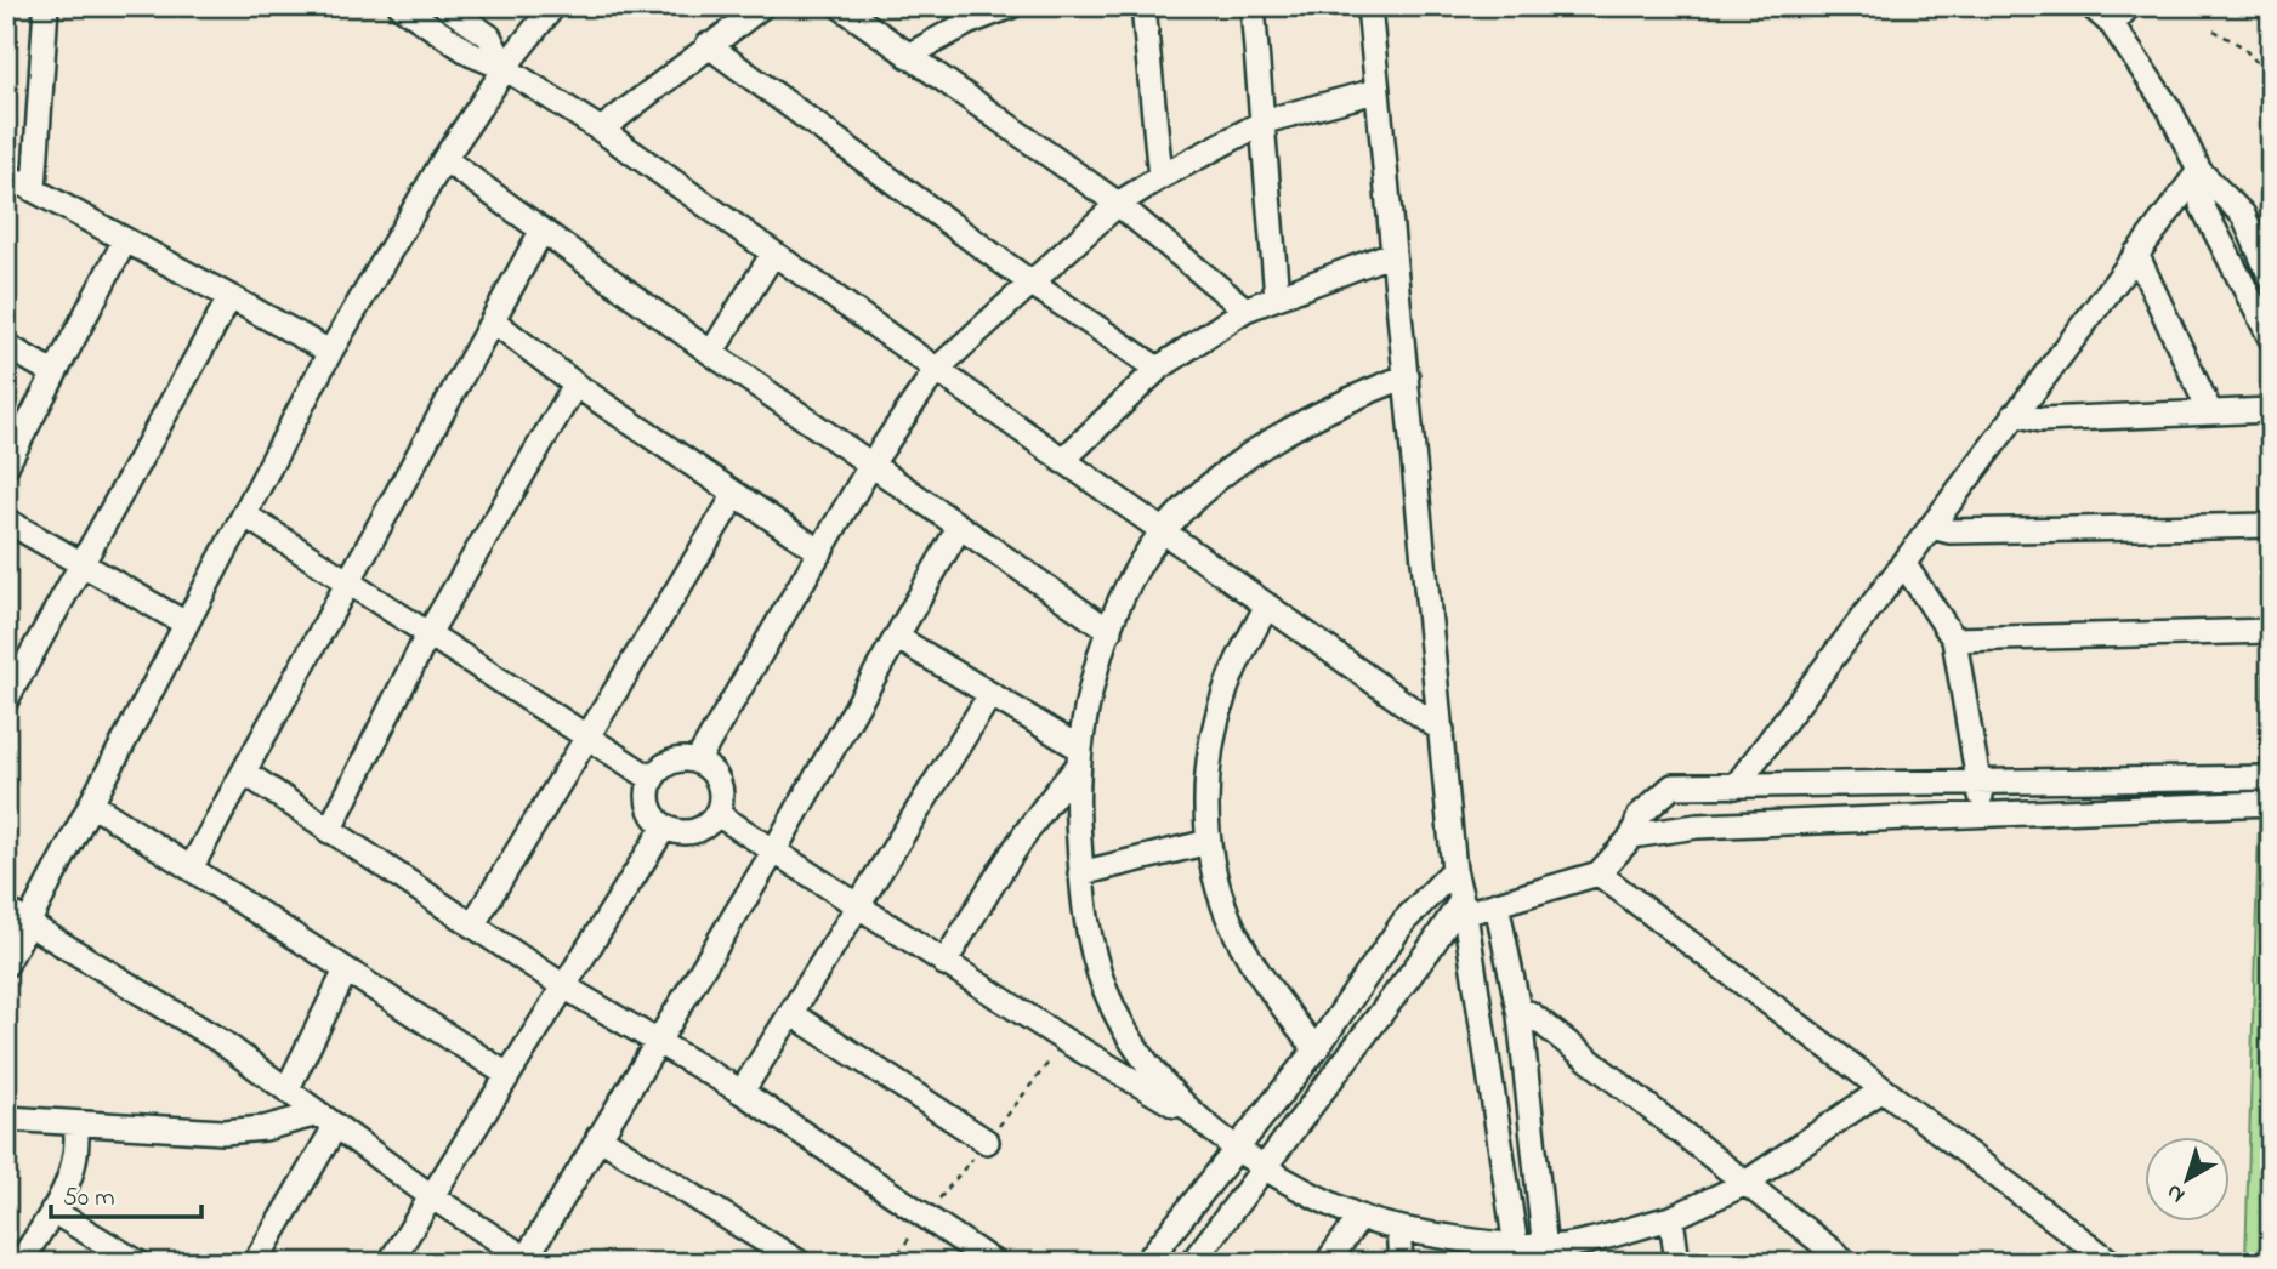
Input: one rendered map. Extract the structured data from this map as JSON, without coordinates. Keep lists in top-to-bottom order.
{
  "scale_bar": "50 m",
  "north": "bottom left"
}
